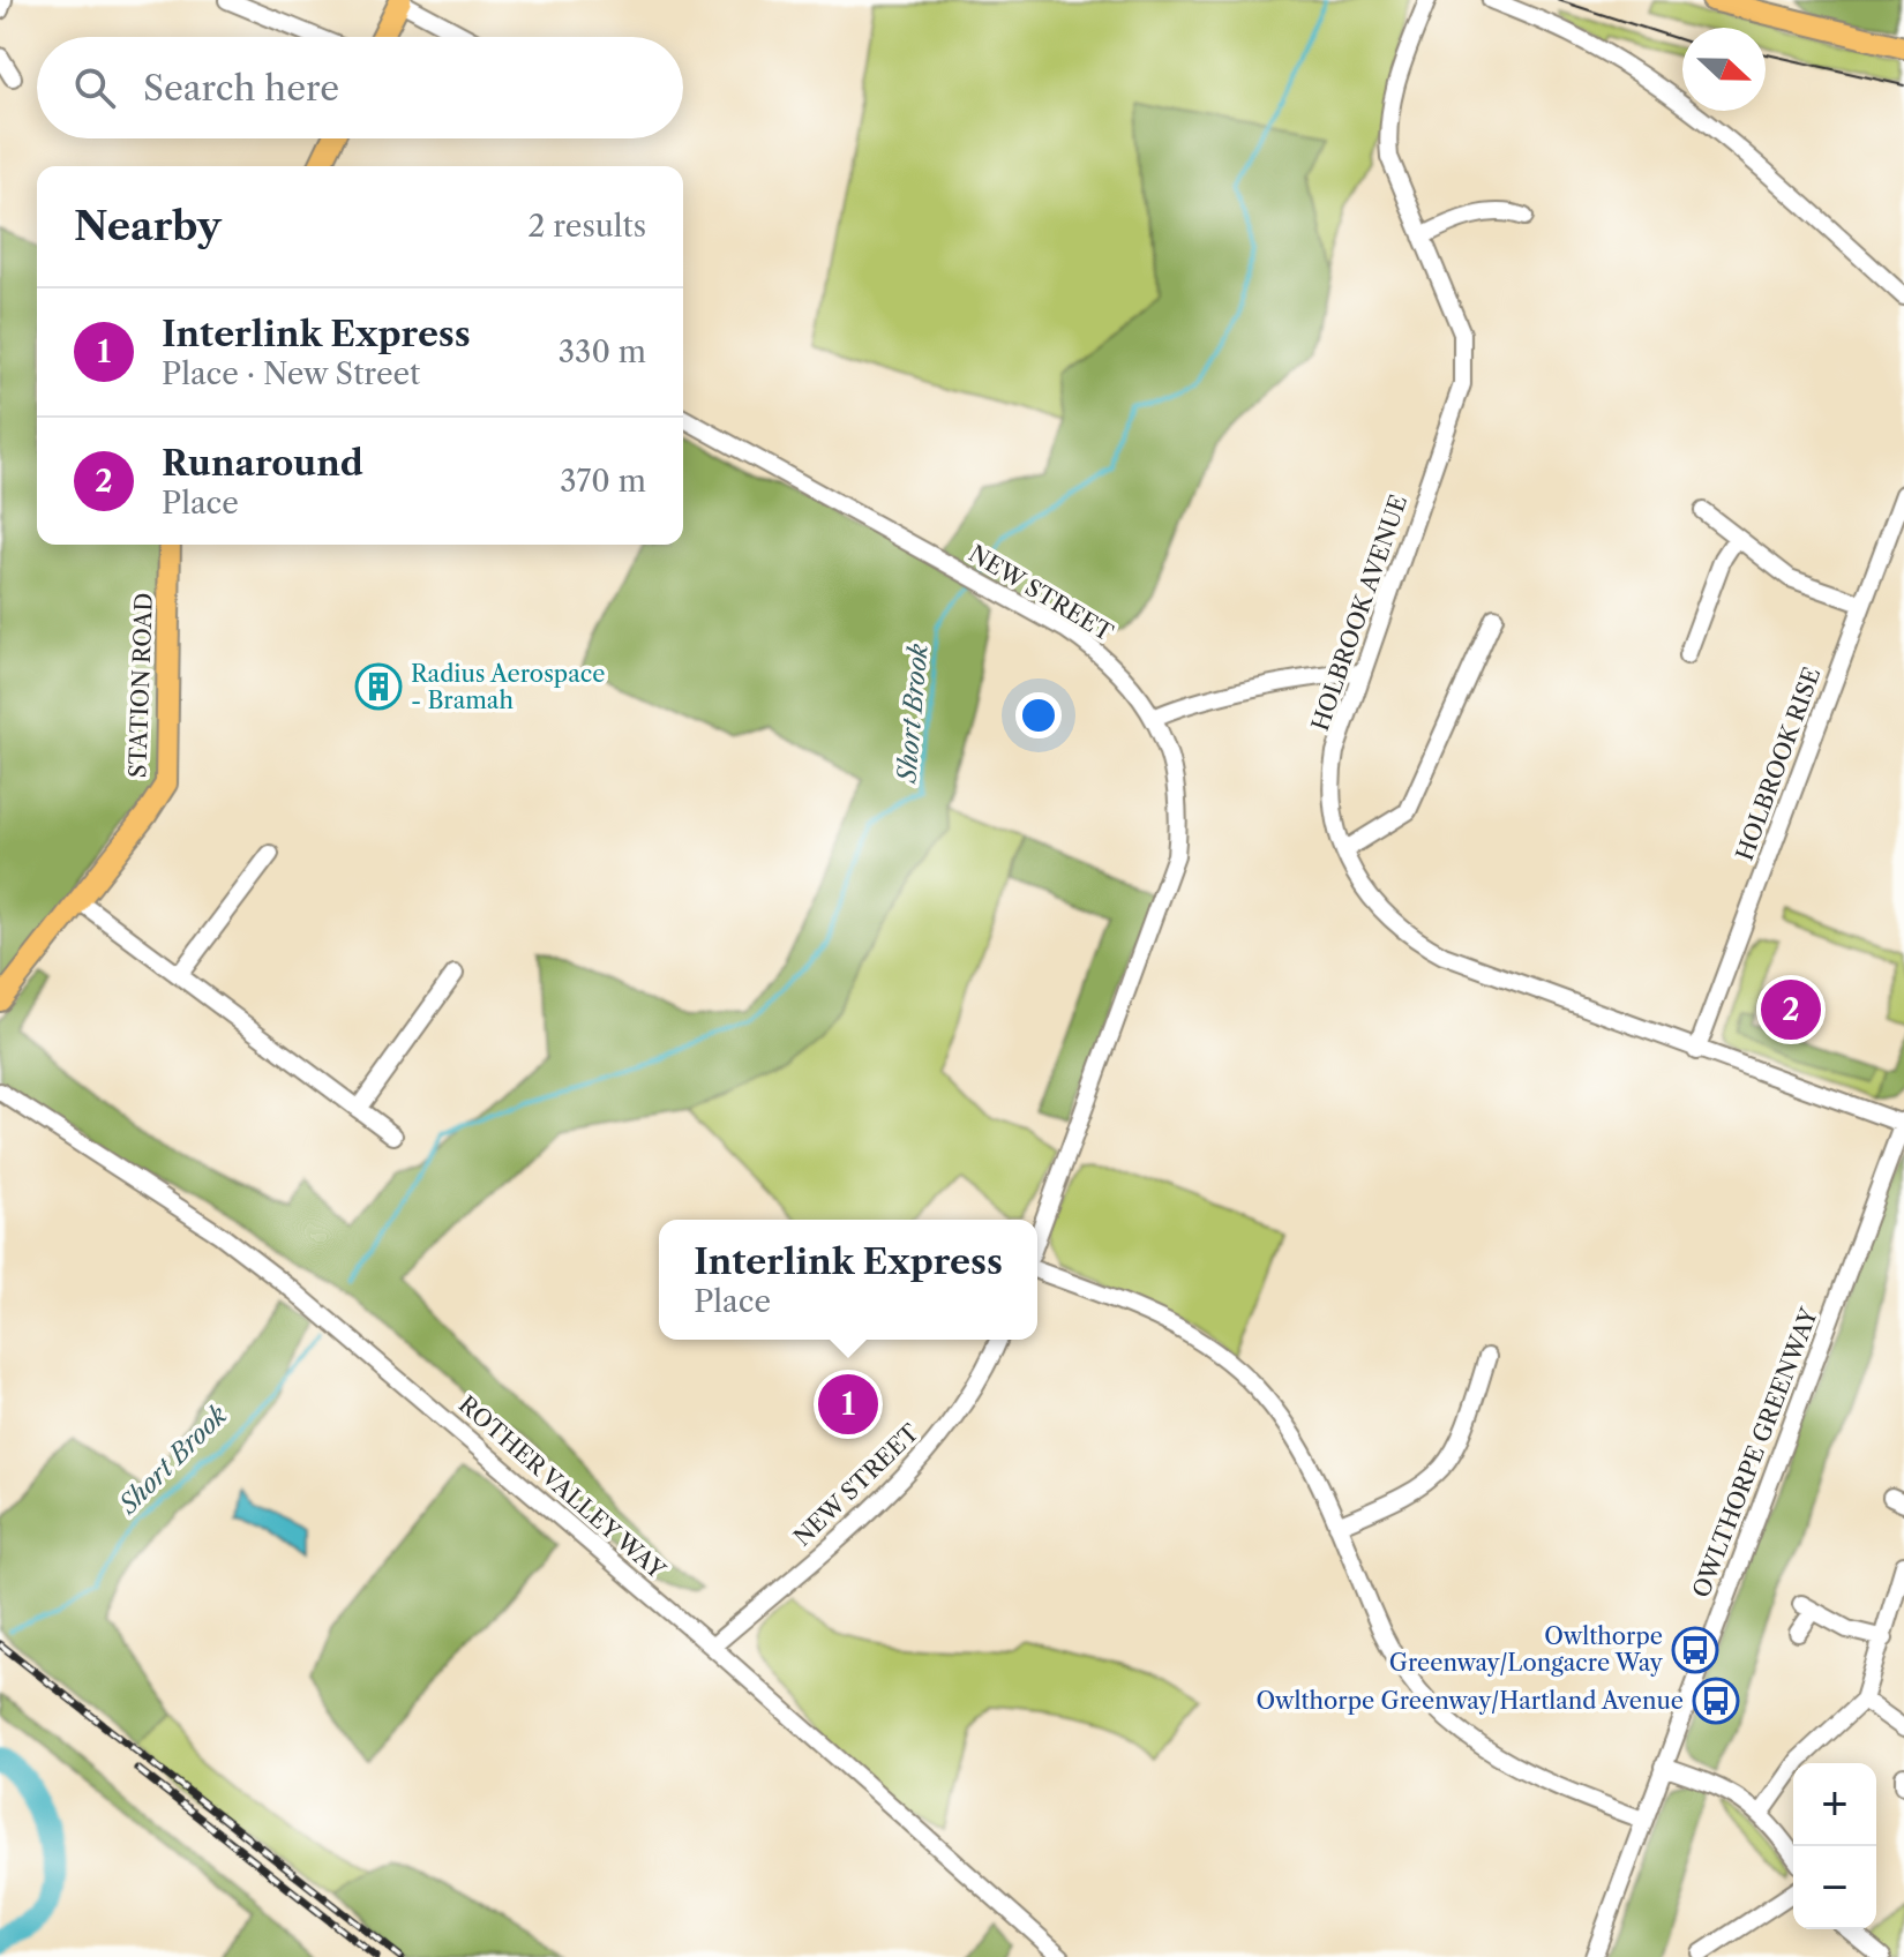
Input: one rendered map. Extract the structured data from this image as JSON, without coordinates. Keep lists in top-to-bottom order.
{
  "streets": {
    "main road": ["STATION ROAD"],
    "street": [
      "NEW STREET",
      "HOLBROOK AVENUE",
      "HOLBROOK RISE",
      "OWLTHORPE GREENWAY",
      "ROTHER VALLEY WAY"
    ]
  },
  "crossings": [
    ["NEW STREET", "ROTHER VALLEY WAY"],
    ["HOLBROOK AVENUE", "HOLBROOK RISE"],
    ["HOLBROOK AVENUE", "OWLTHORPE GREENWAY"]
  ],
  "water": ["Short Brook"],
  "places": {
    "building": ["Radius Aerospace - Bramah"],
    "bus stop": ["Owlthorpe Greenway/Longacre Way", "Owlthorpe Greenway/Hartland Avenue"]
  },
  "north": "right",
  "page": {
    "search": "Search here",
    "heading": ["Nearby", "2 results"],
    "list": [
      {
        "mark": "1",
        "name": "Interlink Express",
        "note": "Place · New Street",
        "value": "330 m"
      },
      {
        "mark": "2",
        "name": "Runaround",
        "note": "Place",
        "value": "370 m"
      }
    ],
    "pins": ["2", "1"],
    "popup": ["Interlink Express", "Place"],
    "map_buttons": ["+", "−"]
  }
}
